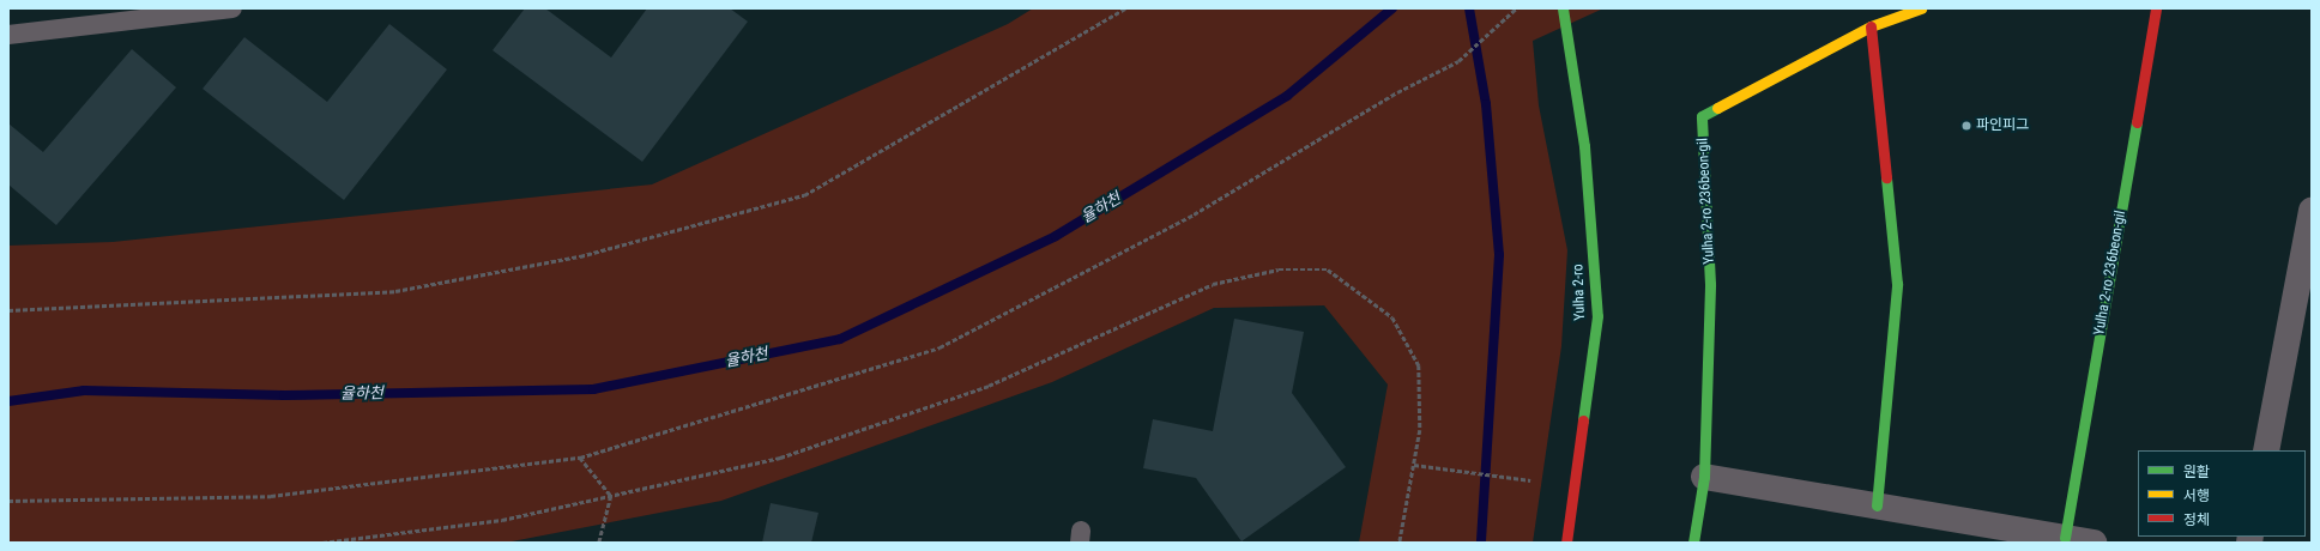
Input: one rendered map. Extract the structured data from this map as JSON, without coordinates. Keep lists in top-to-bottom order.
{
  "streets": {
    "street": ["Yulha 2-ro 236beon-gil", "Yulha 2-ro"]
  },
  "water": ["율하천"],
  "places": ["파인피그"],
  "legend": ["원활", "서행", "정체"]
}
